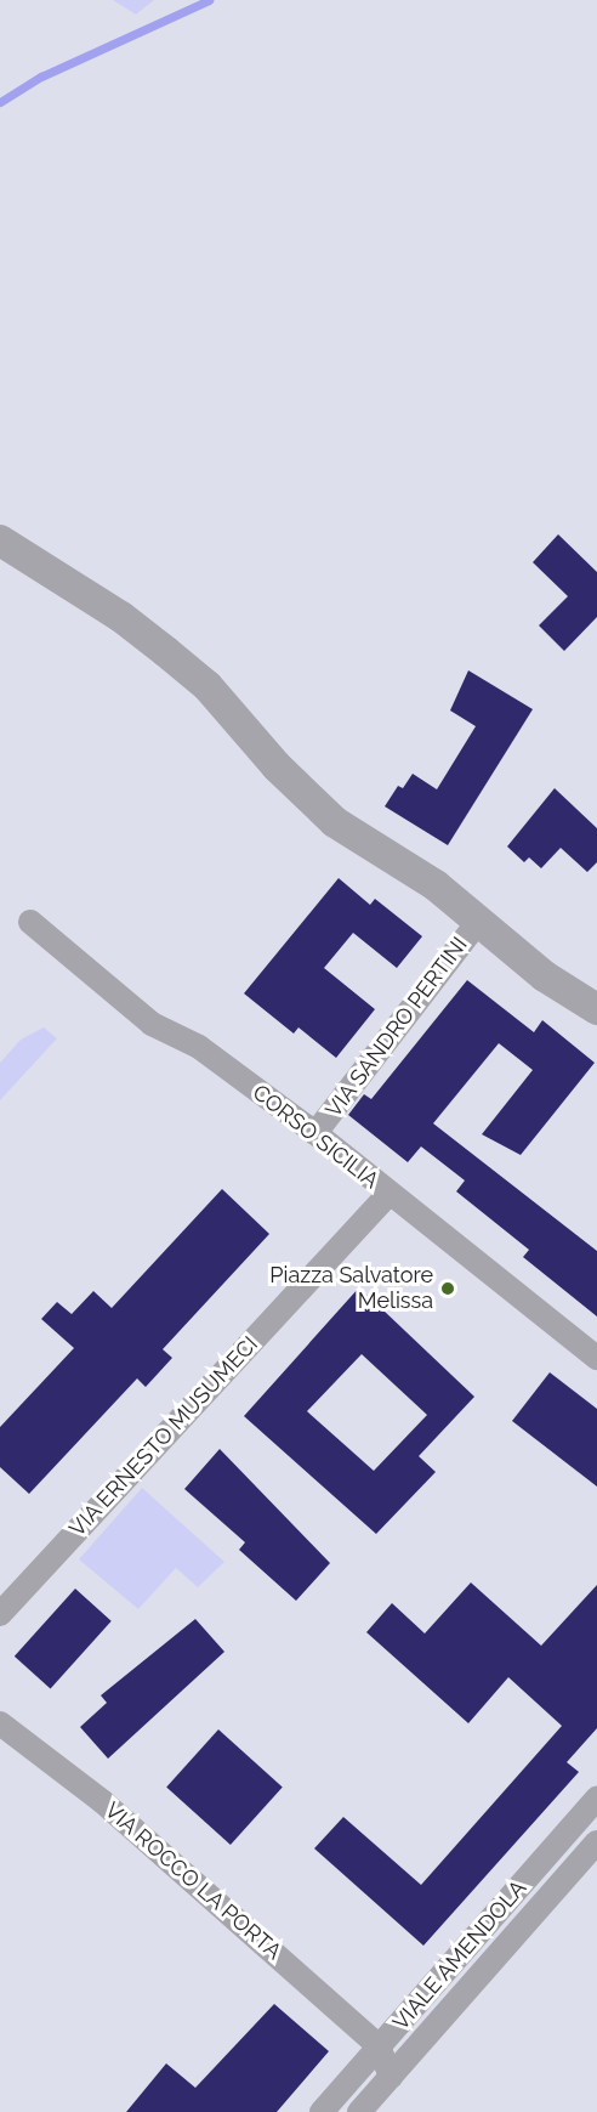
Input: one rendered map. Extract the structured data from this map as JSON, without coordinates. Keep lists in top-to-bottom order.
{
  "streets": {
    "street": [
      "VIA SANDRO PERTINI",
      "CORSO SICILIA",
      "VIA ERNESTO MUSUMECI",
      "VIA ROCCO LA PORTA",
      "VIALE AMENDOLA"
    ]
  },
  "crossings": [
    ["VIA SANDRO PERTINI", "CORSO SICILIA"],
    ["CORSO SICILIA", "VIA ERNESTO MUSUMECI"],
    ["VIA ROCCO LA PORTA", "VIALE AMENDOLA"]
  ],
  "places": ["Piazza Salvatore Melissa"]
}
